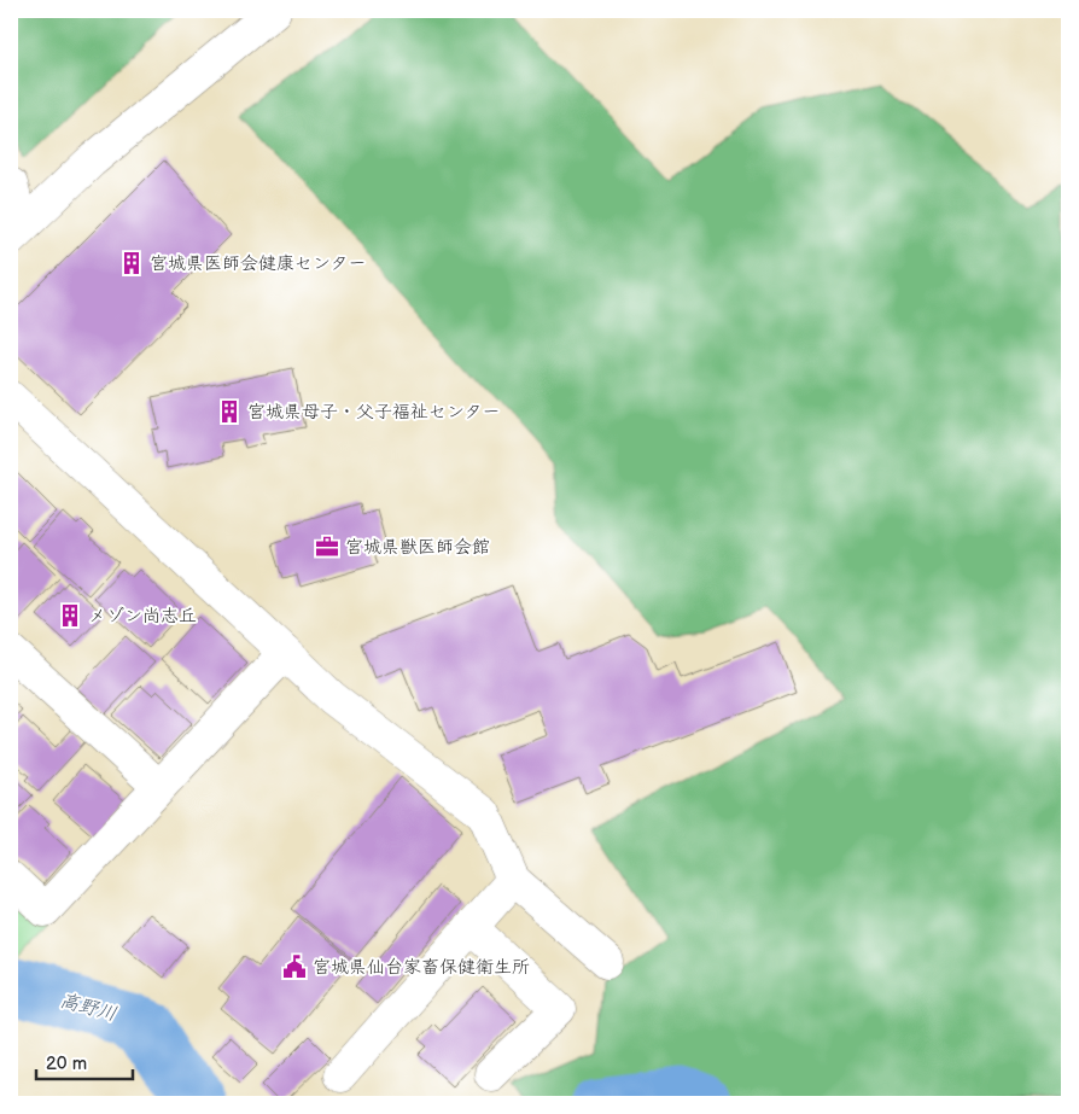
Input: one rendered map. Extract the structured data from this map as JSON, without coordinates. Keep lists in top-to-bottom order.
{
  "water": ["高野川"],
  "places": {
    "building": ["宮城県医師会健康センター", "宮城県母子・父子福祉センター", "メゾン尚志丘"],
    "office": ["宮城県獣医師会館"],
    "public building": ["宮城県仙台家畜保健衛生所"]
  },
  "scale_bar": "20 m"
}
